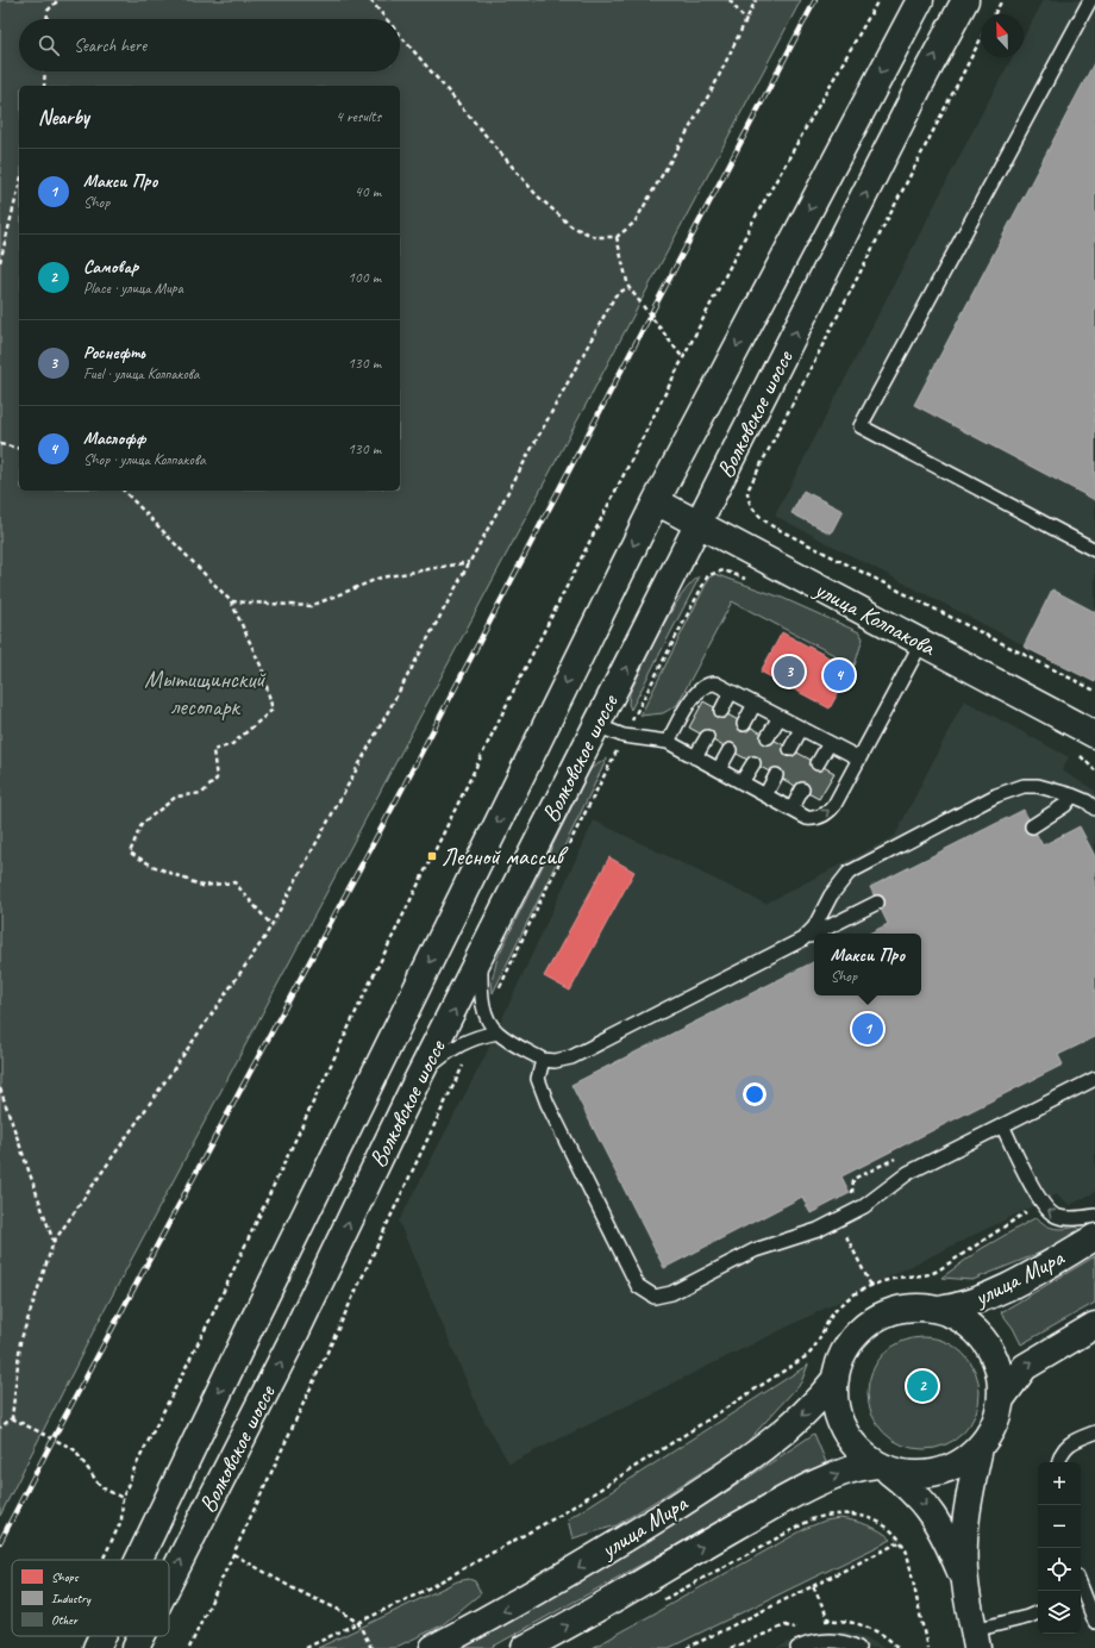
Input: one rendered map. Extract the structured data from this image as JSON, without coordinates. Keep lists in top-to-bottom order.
{
  "streets": {
    "main road": ["Волковское шоссе", "улица Колпакова", "улица Мира"]
  },
  "crossings": [
    ["Волковское шоссе", "улица Колпакова"]
  ],
  "parks": ["Мытищинский лесопарк"],
  "places": {
    "transit": ["Лесной массив"]
  },
  "legend": ["Shops", "Industry", "Other"],
  "north": "top",
  "page": {
    "search": "Search here",
    "heading": ["Nearby", "4 results"],
    "list": [
      {
        "mark": "1",
        "name": "Макси Про",
        "note": "Shop",
        "value": "40 m"
      },
      {
        "mark": "2",
        "name": "Самовар",
        "note": "Place · улица Мира",
        "value": "100 m"
      },
      {
        "mark": "3",
        "name": "Роснефть",
        "note": "Fuel · улица Колпакова",
        "value": "130 m"
      },
      {
        "mark": "4",
        "name": "Маслофф",
        "note": "Shop · улица Колпакова",
        "value": "130 m"
      }
    ],
    "pins": [
      "3",
      "4",
      "1",
      "2"
    ],
    "popup": ["Макси Про", "Shop"],
    "map_buttons": ["+", "−"]
  }
}
